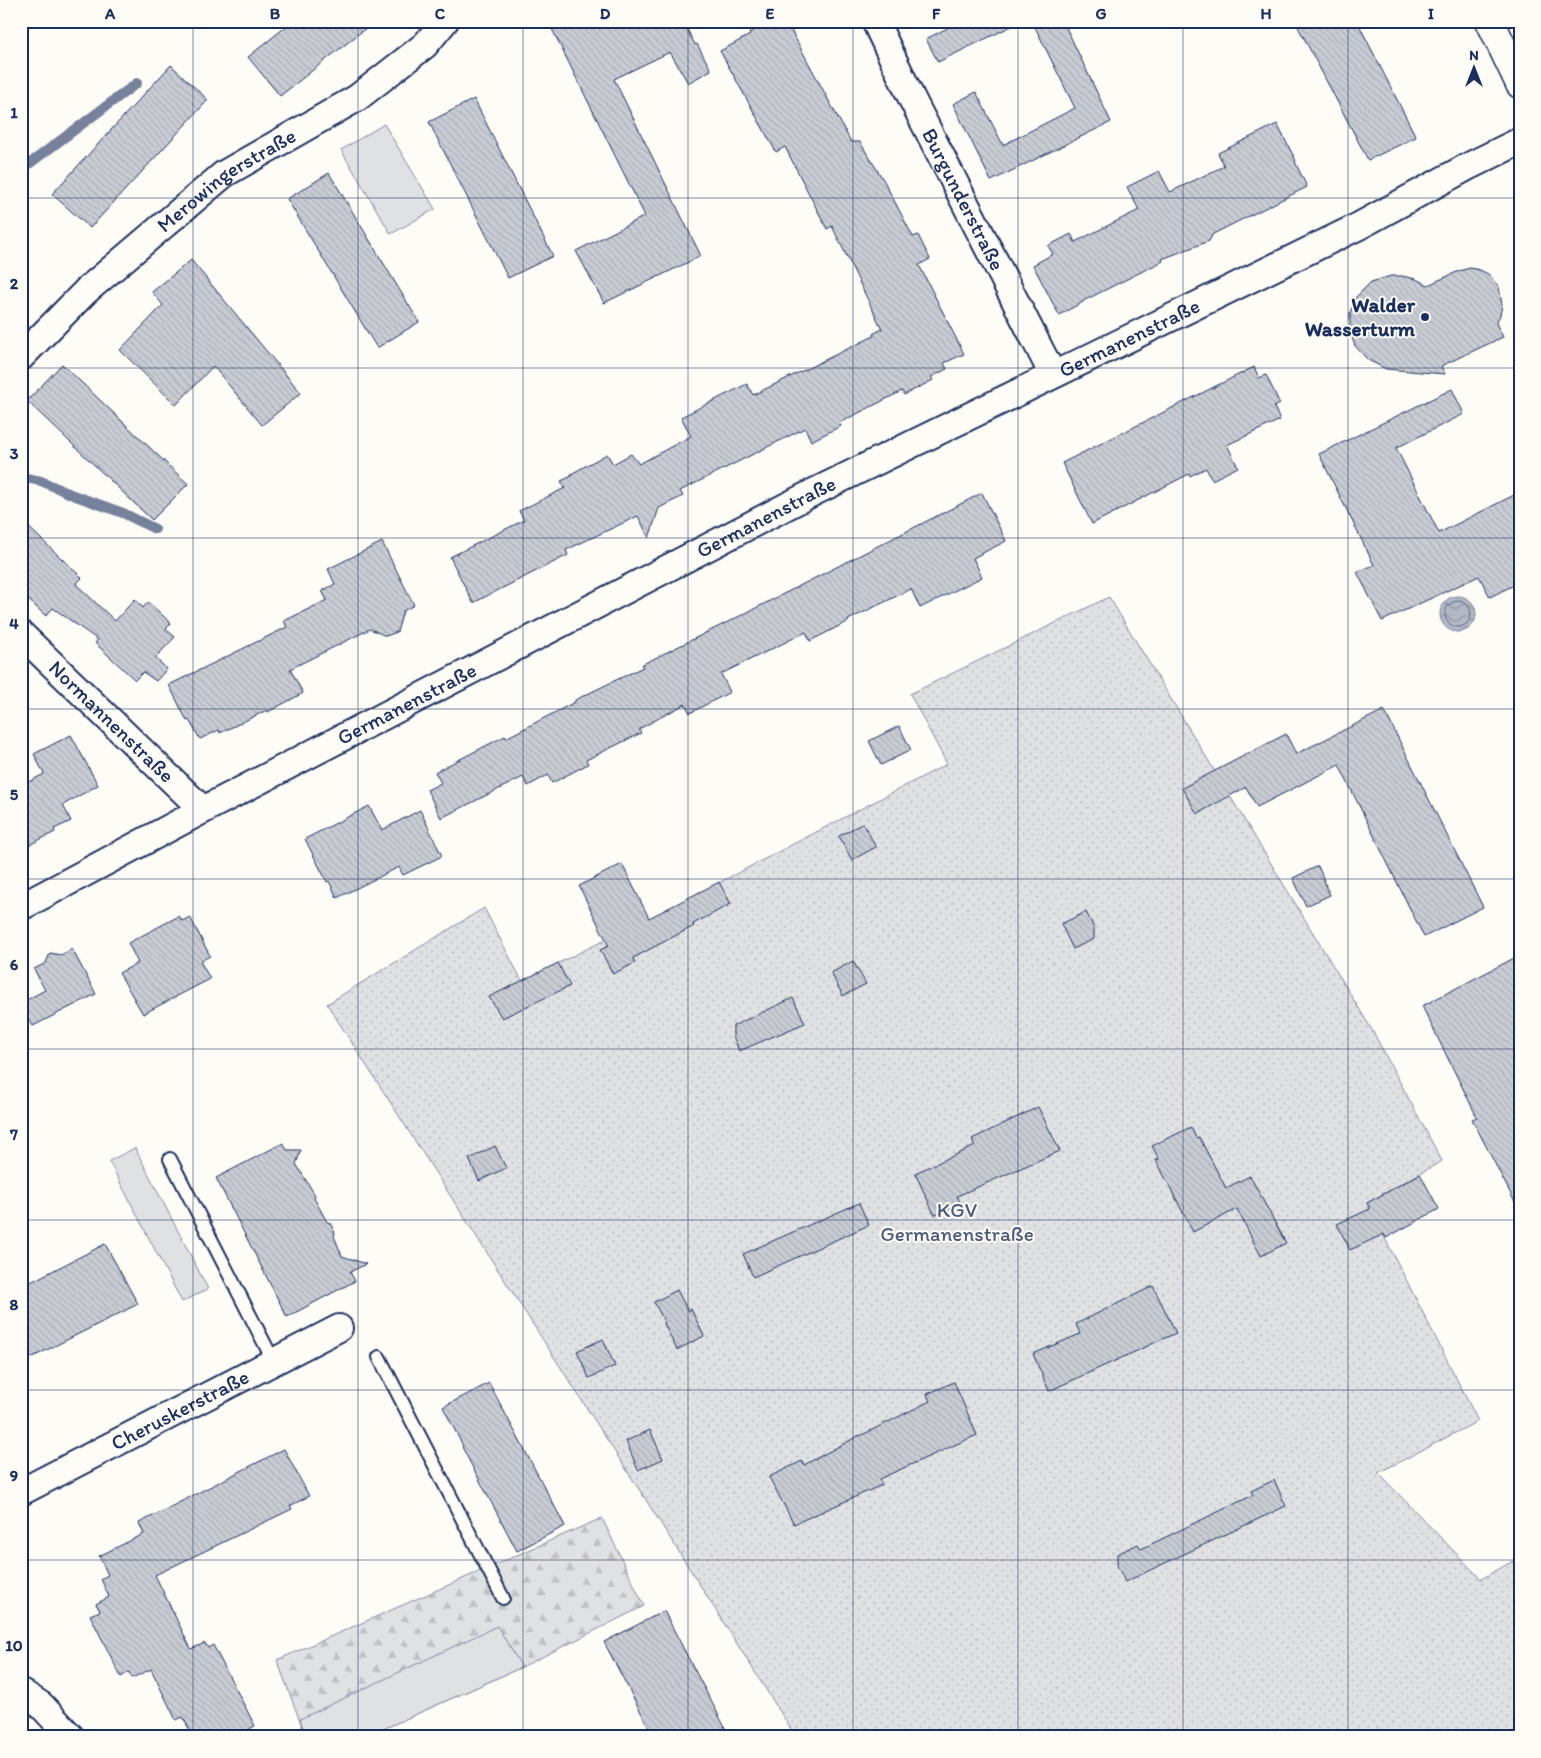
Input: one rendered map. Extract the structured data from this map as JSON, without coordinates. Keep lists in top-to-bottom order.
{
  "streets": {
    "street": [
      "Merowingerstraße",
      "Burgunderstraße",
      "Germanenstraße",
      "Normannenstraße",
      "Cheruskerstraße"
    ]
  },
  "crossings": [
    ["Burgunderstraße", "Germanenstraße"],
    ["Germanenstraße", "Normannenstraße"]
  ],
  "parks": ["KGV Germanenstraße"],
  "places": ["Walder Wasserturm"],
  "north": "top",
  "grid": {
    "columns": [
      "A",
      "B",
      "C",
      "D",
      "E",
      "F",
      "G",
      "H",
      "I"
    ],
    "rows": [
      "1",
      "2",
      "3",
      "4",
      "5",
      "6",
      "7",
      "8",
      "9",
      "10"
    ]
  }
}
